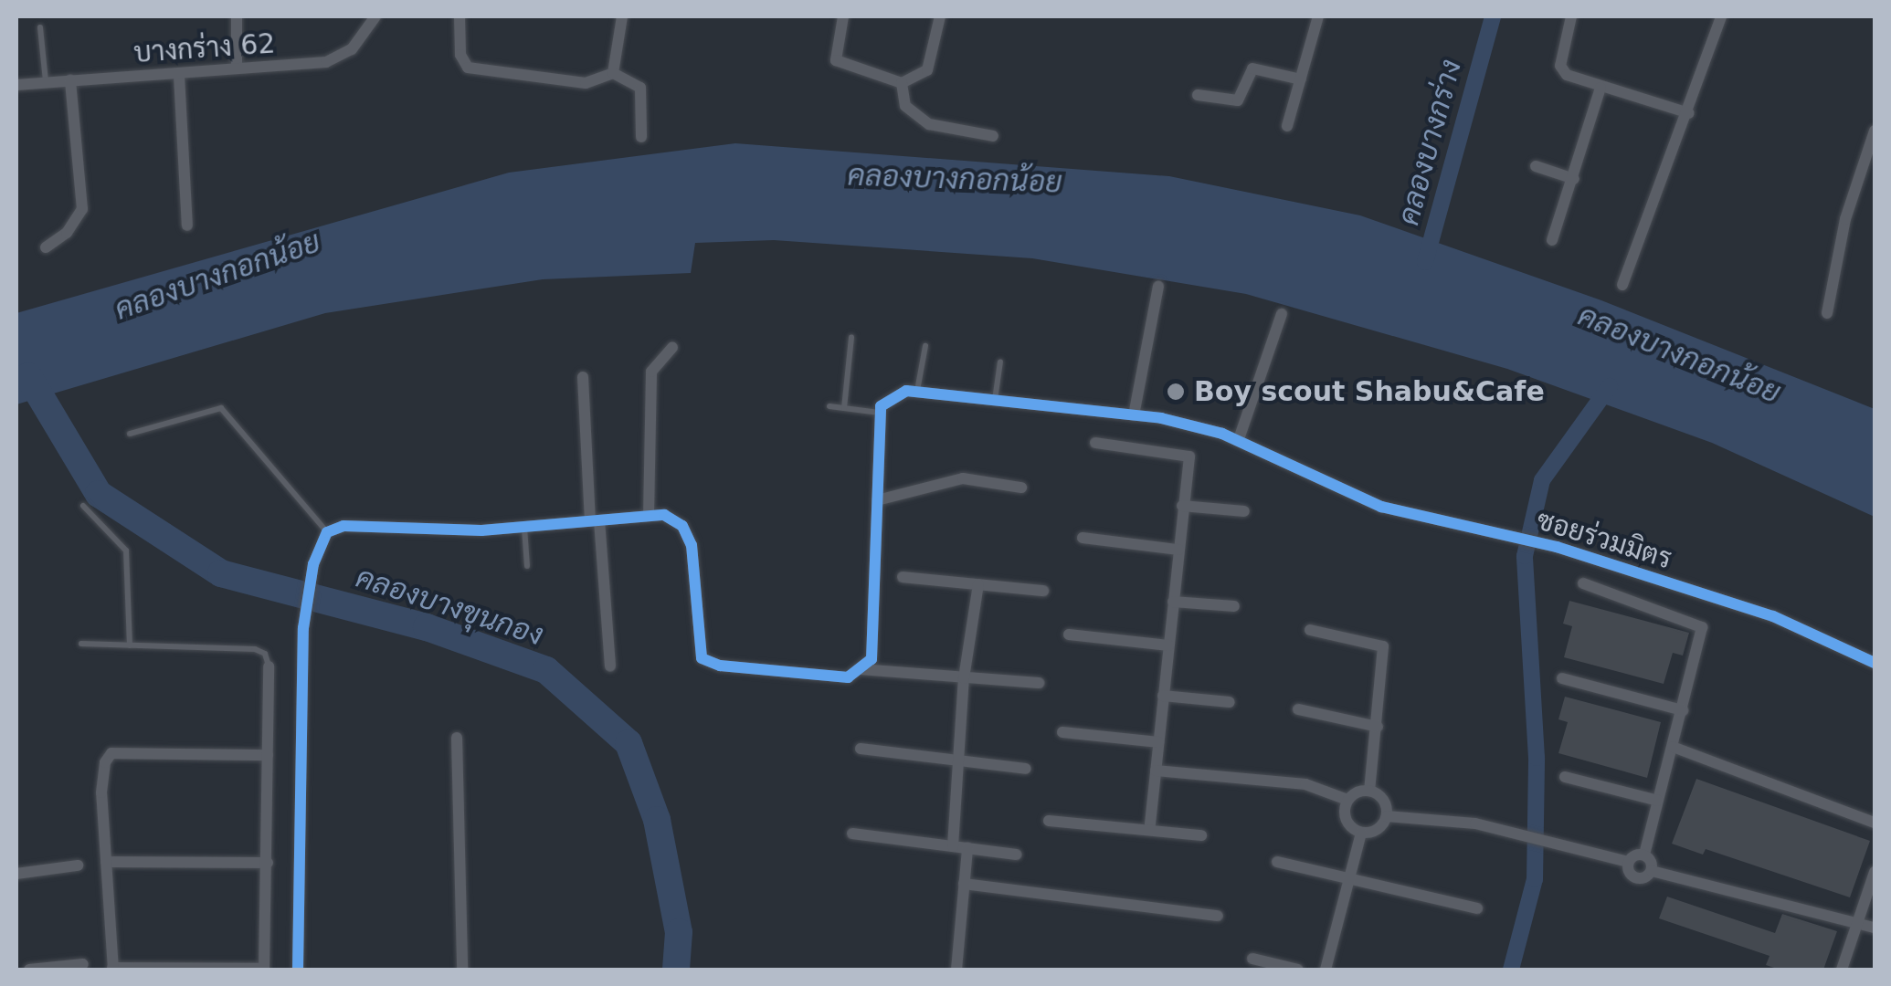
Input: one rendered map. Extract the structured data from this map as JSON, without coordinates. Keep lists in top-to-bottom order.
{
  "streets": {
    "street": ["บางกร่าง 62", "ซอยร่วมมิตร"]
  },
  "water": ["คลองบางกร่าง", "คลองบางกอกน้อย", "คลองบางขุนกอง"],
  "places": ["Boy scout Shabu&Cafe"]
}
